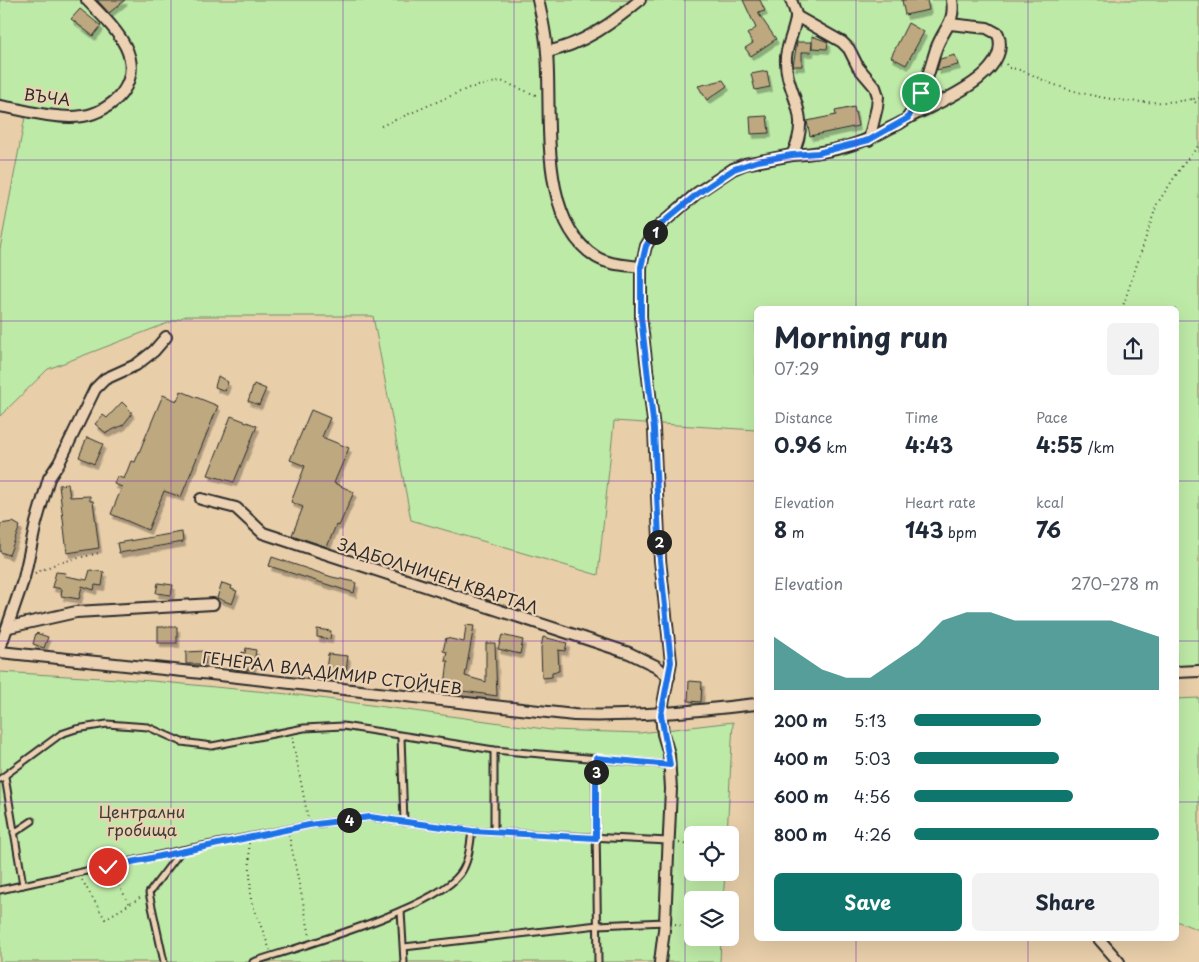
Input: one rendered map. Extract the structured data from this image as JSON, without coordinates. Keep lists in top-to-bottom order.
{
  "streets": {
    "street": ["ВЪЧА", "ЗАДБОЛНИЧЕН КВАРТАЛ", "ГЕНЕРАЛ ВЛАДИМИР СТОЙЧЕВ"]
  },
  "parks": ["Централни гробища"],
  "page": {
    "pins": [
      "1",
      "2",
      "3",
      "4"
    ],
    "heading": ["Morning run", "07:29"],
    "stats": [
      ["Distance", "0.96 km"],
      ["Time", "4:43"],
      ["Pace", "4:55 /km"],
      ["Elevation", "8 m"],
      ["Heart rate", "143 bpm"],
      ["kcal", "76"]
    ],
    "chart": ["Elevation", "270–278 m"],
    "list": [
      {
        "name": "200 m",
        "note": "5:13"
      },
      {
        "name": "400 m",
        "note": "5:03"
      },
      {
        "name": "600 m",
        "note": "4:56"
      },
      {
        "name": "800 m",
        "note": "4:26"
      }
    ],
    "buttons": ["Save", "Share"]
  }
}
